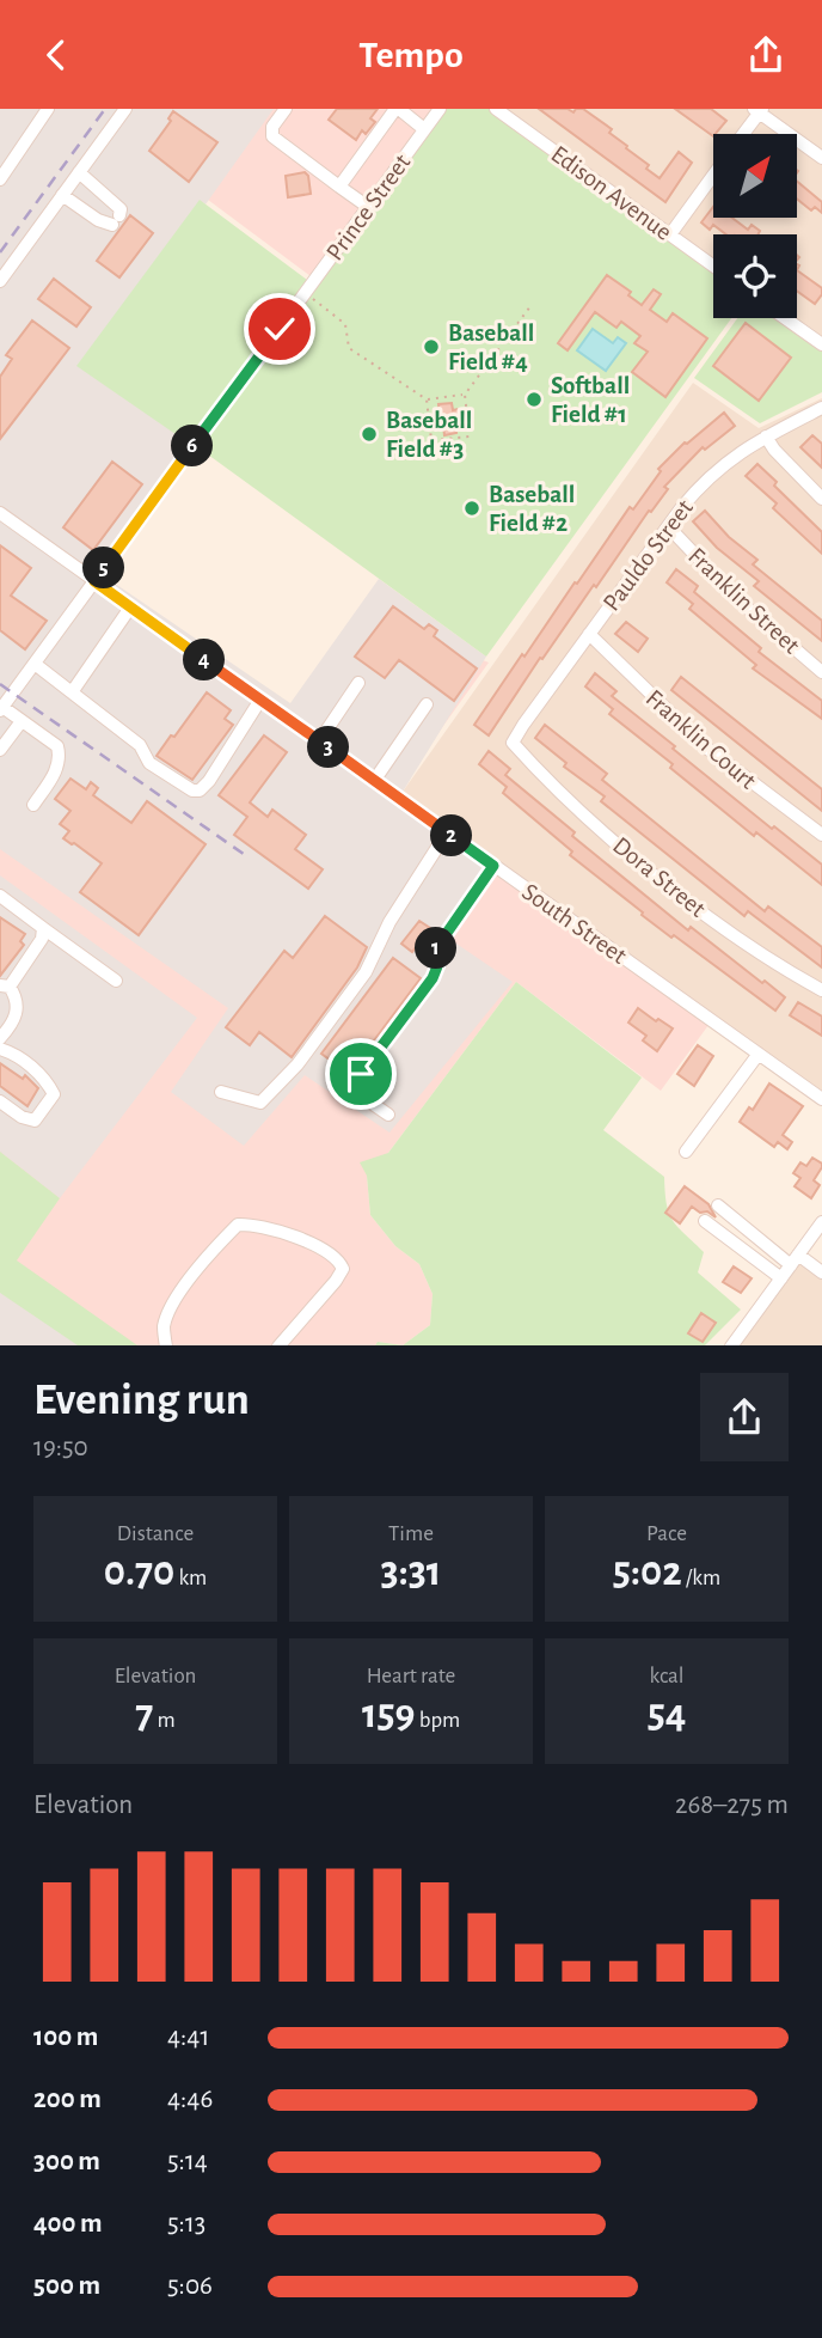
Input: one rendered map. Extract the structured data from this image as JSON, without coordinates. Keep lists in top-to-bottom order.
{
  "streets": {
    "street": [
      "Edison Avenue",
      "Prince Street",
      "Pauldo Street",
      "Franklin Street",
      "Franklin Court",
      "Dora Street",
      "South Street"
    ]
  },
  "crossings": [
    ["Prince Street", "South Street"],
    ["Pauldo Street", "Franklin Street"],
    ["Pauldo Street", "Franklin Court"],
    ["Pauldo Street", "Dora Street"]
  ],
  "places": [
    "Baseball Field #4",
    "Softball Field #1",
    "Baseball Field #3",
    "Baseball Field #2"
  ],
  "north": "top right",
  "page": {
    "header": "Tempo",
    "pins": [
      "6",
      "5",
      "4",
      "3",
      "2",
      "1"
    ],
    "heading": ["Evening run", "19:50"],
    "stats": [
      ["Distance", "0.70 km"],
      ["Time", "3:31"],
      ["Pace", "5:02 /km"],
      ["Elevation", "7 m"],
      ["Heart rate", "159 bpm"],
      ["kcal", "54"]
    ],
    "chart": ["Elevation", "268–275 m"],
    "list": [
      {
        "name": "100 m",
        "note": "4:41"
      },
      {
        "name": "200 m",
        "note": "4:46"
      },
      {
        "name": "300 m",
        "note": "5:14"
      },
      {
        "name": "400 m",
        "note": "5:13"
      },
      {
        "name": "500 m",
        "note": "5:06"
      }
    ]
  }
}
